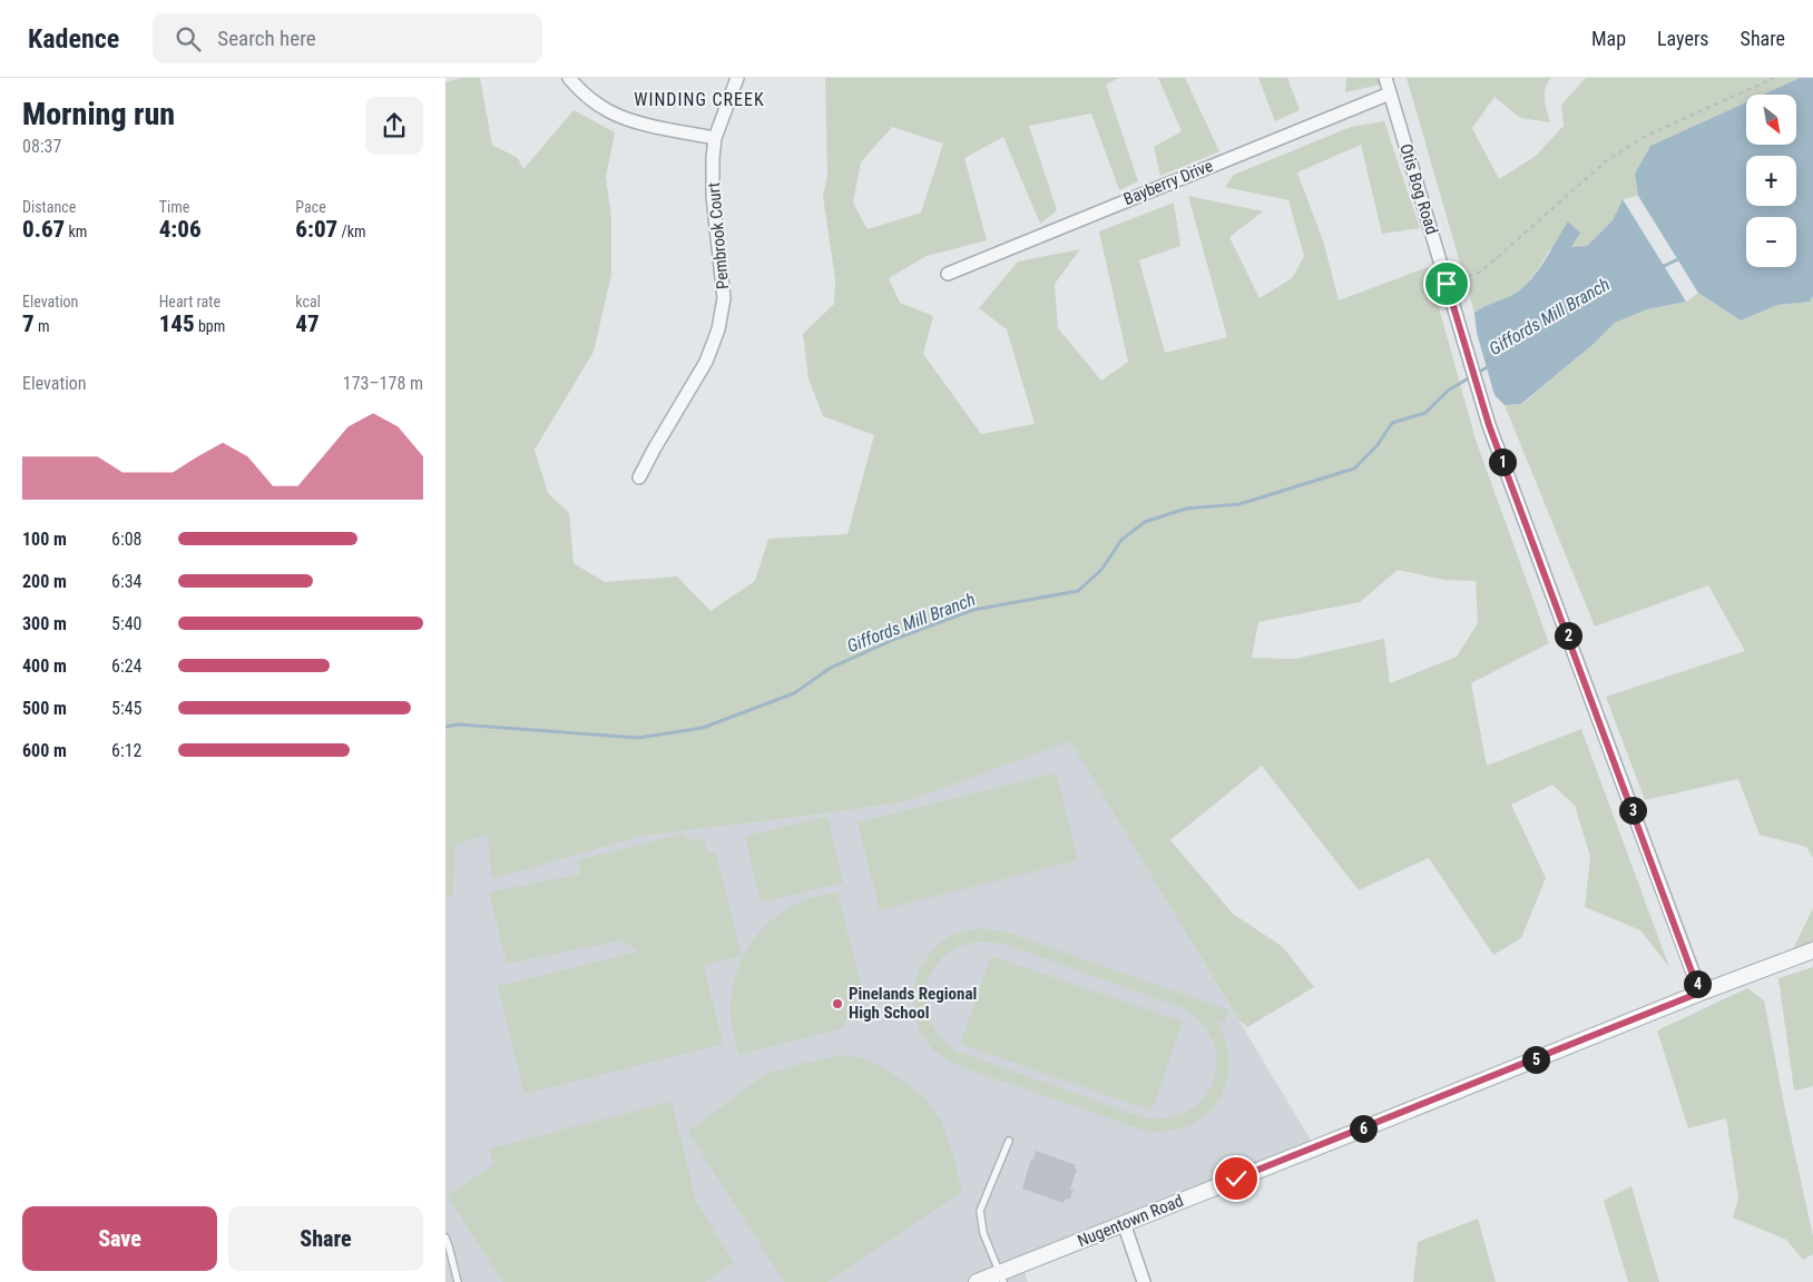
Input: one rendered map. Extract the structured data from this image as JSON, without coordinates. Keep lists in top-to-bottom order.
{
  "streets": {
    "street": [
      "Bayberry Drive",
      "Otis Bog Road",
      "Pembrook Court",
      "Nugentown Road"
    ]
  },
  "crossings": [
    ["Bayberry Drive", "Otis Bog Road"],
    ["Otis Bog Road", "Nugentown Road"]
  ],
  "districts": ["WINDING CREEK"],
  "water": ["Giffords Mill Branch"],
  "places": ["Pinelands Regional High School"],
  "north": "bottom right",
  "page": {
    "header": "Kadence",
    "search": "Search here",
    "nav": ["Map", "Layers", "Share"],
    "heading": ["Morning run", "08:37"],
    "map_buttons": ["+", "−"],
    "stats": [
      ["Distance", "0.67 km"],
      ["Time", "4:06"],
      ["Pace", "6:07 /km"],
      ["Elevation", "7 m"],
      ["Heart rate", "145 bpm"],
      ["kcal", "47"]
    ],
    "chart": ["Elevation", "173–178 m"],
    "pins": [
      "1",
      "2",
      "3",
      "4",
      "5",
      "6"
    ],
    "list": [
      {
        "name": "100 m",
        "note": "6:08"
      },
      {
        "name": "200 m",
        "note": "6:34"
      },
      {
        "name": "300 m",
        "note": "5:40"
      },
      {
        "name": "400 m",
        "note": "6:24"
      },
      {
        "name": "500 m",
        "note": "5:45"
      },
      {
        "name": "600 m",
        "note": "6:12"
      }
    ],
    "buttons": ["Save", "Share"]
  }
}
